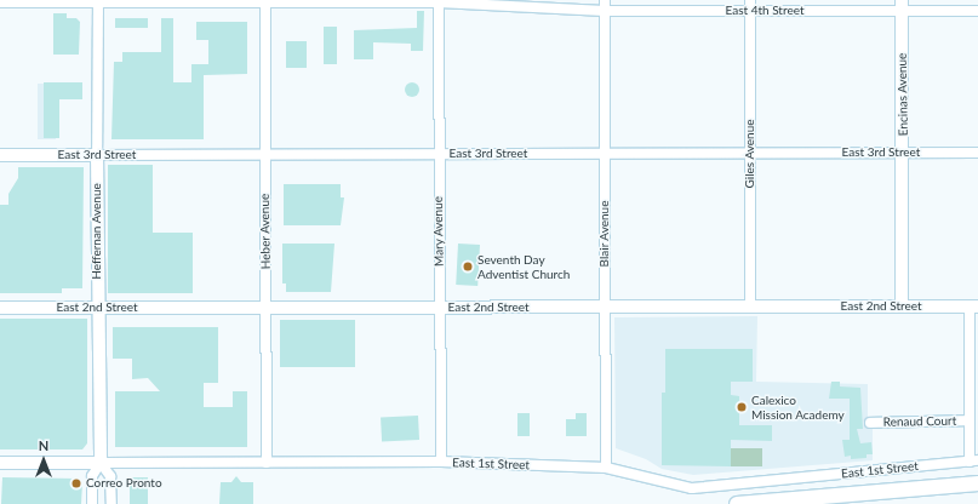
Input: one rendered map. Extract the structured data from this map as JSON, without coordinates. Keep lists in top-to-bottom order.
{
  "streets": {
    "street": [
      "East 4th Street",
      "Encinas Avenue",
      "East 3rd Street",
      "Giles Avenue",
      "Heffernan Avenue",
      "Heber Avenue",
      "Mary Avenue",
      "Blair Avenue",
      "East 2nd Street",
      "Renaud Court",
      "East 1st Street"
    ]
  },
  "crossings": [
    ["East 4th Street", "Encinas Avenue"],
    ["East 4th Street", "Giles Avenue"],
    ["East 4th Street", "Heffernan Avenue"],
    ["East 4th Street", "Heber Avenue"],
    ["East 4th Street", "Mary Avenue"],
    ["East 4th Street", "Blair Avenue"],
    ["Encinas Avenue", "East 3rd Street"],
    ["Encinas Avenue", "East 2nd Street"],
    ["East 3rd Street", "Giles Avenue"],
    ["East 3rd Street", "Heffernan Avenue"],
    ["East 3rd Street", "Heber Avenue"],
    ["East 3rd Street", "Mary Avenue"],
    ["East 3rd Street", "Blair Avenue"],
    ["Giles Avenue", "East 2nd Street"],
    ["Heffernan Avenue", "East 2nd Street"],
    ["Heffernan Avenue", "East 1st Street"],
    ["Heber Avenue", "East 2nd Street"],
    ["Heber Avenue", "East 1st Street"],
    ["Mary Avenue", "East 2nd Street"],
    ["Mary Avenue", "East 1st Street"],
    ["Blair Avenue", "East 2nd Street"],
    ["Blair Avenue", "East 1st Street"]
  ],
  "places": ["Seventh Day Adventist Church", "Calexico Mission Academy", "Correo Pronto"],
  "north": "top"
}
